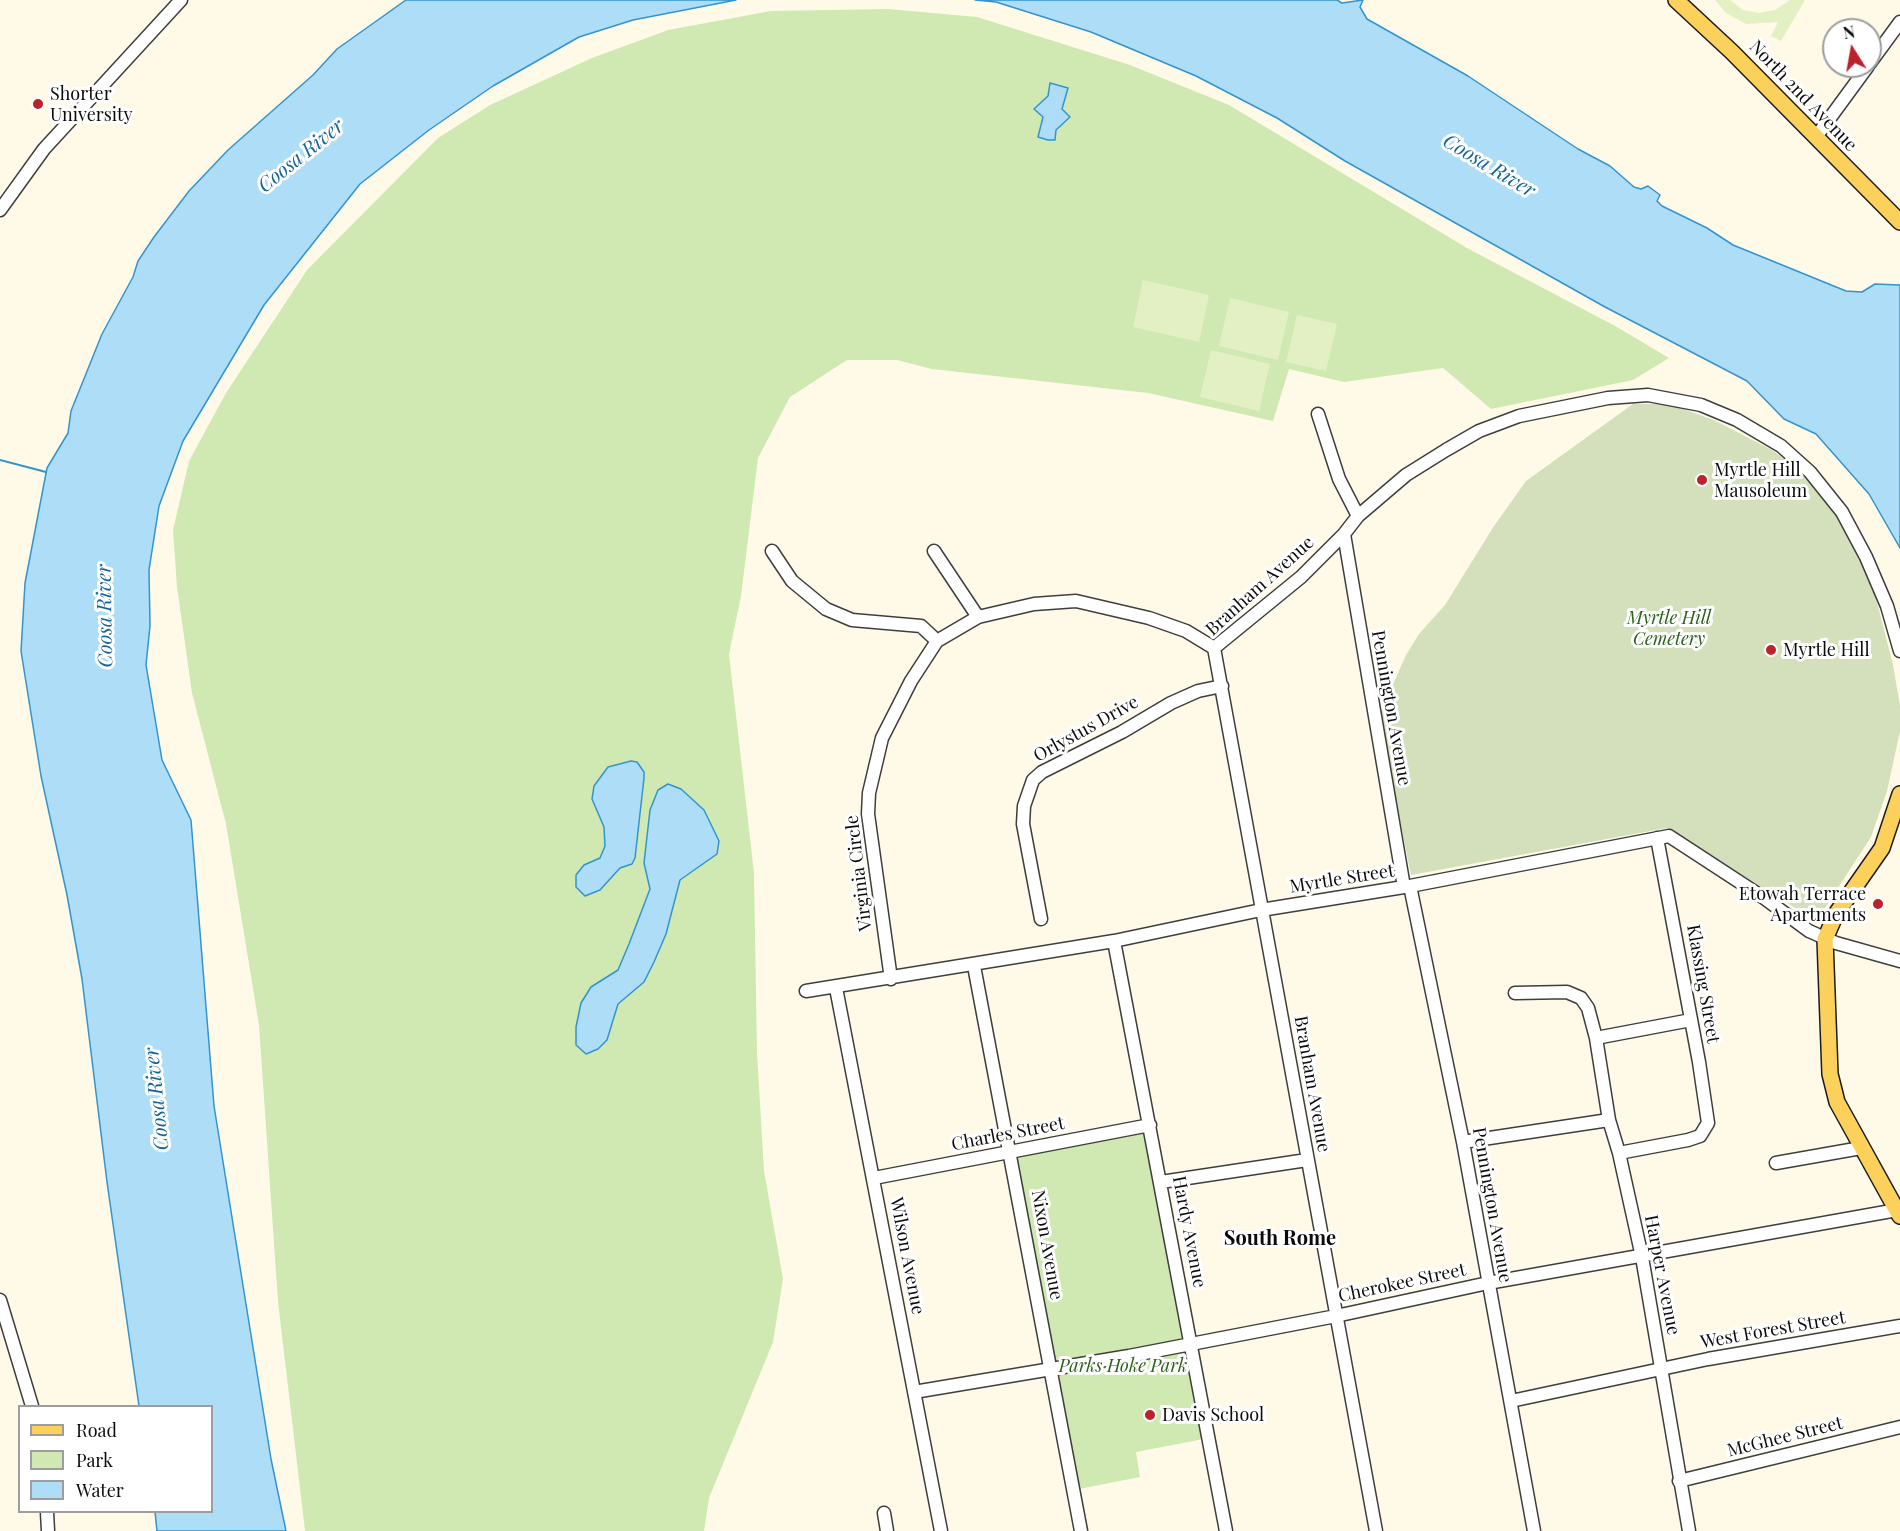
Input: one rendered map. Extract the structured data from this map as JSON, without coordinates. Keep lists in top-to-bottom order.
{
  "streets": {
    "main road": ["North 2nd Avenue"],
    "street": [
      "Branham Avenue",
      "Pennington Avenue",
      "Orlystus Drive",
      "Virginia Circle",
      "Myrtle Street",
      "Klassing Street",
      "Charles Street",
      "Hardy Avenue",
      "Nixon Avenue",
      "Wilson Avenue",
      "Harper Avenue",
      "Cherokee Street",
      "West Forest Street",
      "McGhee Street"
    ]
  },
  "crossings": [
    ["Branham Avenue", "Pennington Avenue"],
    ["Branham Avenue", "Orlystus Drive"],
    ["Branham Avenue", "Virginia Circle"],
    ["Branham Avenue", "Myrtle Street"],
    ["Branham Avenue", "Cherokee Street"],
    ["Pennington Avenue", "Myrtle Street"],
    ["Pennington Avenue", "Cherokee Street"],
    ["Pennington Avenue", "West Forest Street"],
    ["Virginia Circle", "Myrtle Street"],
    ["Myrtle Street", "Klassing Street"],
    ["Myrtle Street", "Hardy Avenue"],
    ["Myrtle Street", "Nixon Avenue"],
    ["Myrtle Street", "Wilson Avenue"],
    ["Klassing Street", "Harper Avenue"],
    ["Charles Street", "Hardy Avenue"],
    ["Charles Street", "Nixon Avenue"],
    ["Charles Street", "Wilson Avenue"],
    ["Hardy Avenue", "Cherokee Street"],
    ["Nixon Avenue", "Cherokee Street"],
    ["Wilson Avenue", "Cherokee Street"],
    ["Harper Avenue", "Cherokee Street"],
    ["Harper Avenue", "West Forest Street"],
    ["Harper Avenue", "McGhee Street"]
  ],
  "districts": ["South Rome"],
  "water": ["Coosa River"],
  "parks": ["Myrtle Hill Cemetery", "Parks Hoke Park"],
  "places": [
    "Shorter University",
    "Myrtle Hill Mausoleum",
    "Myrtle Hill",
    "Etowah Terrace Apartments",
    "Davis School"
  ],
  "legend": ["Road", "Park", "Water"],
  "north": "top"
}
